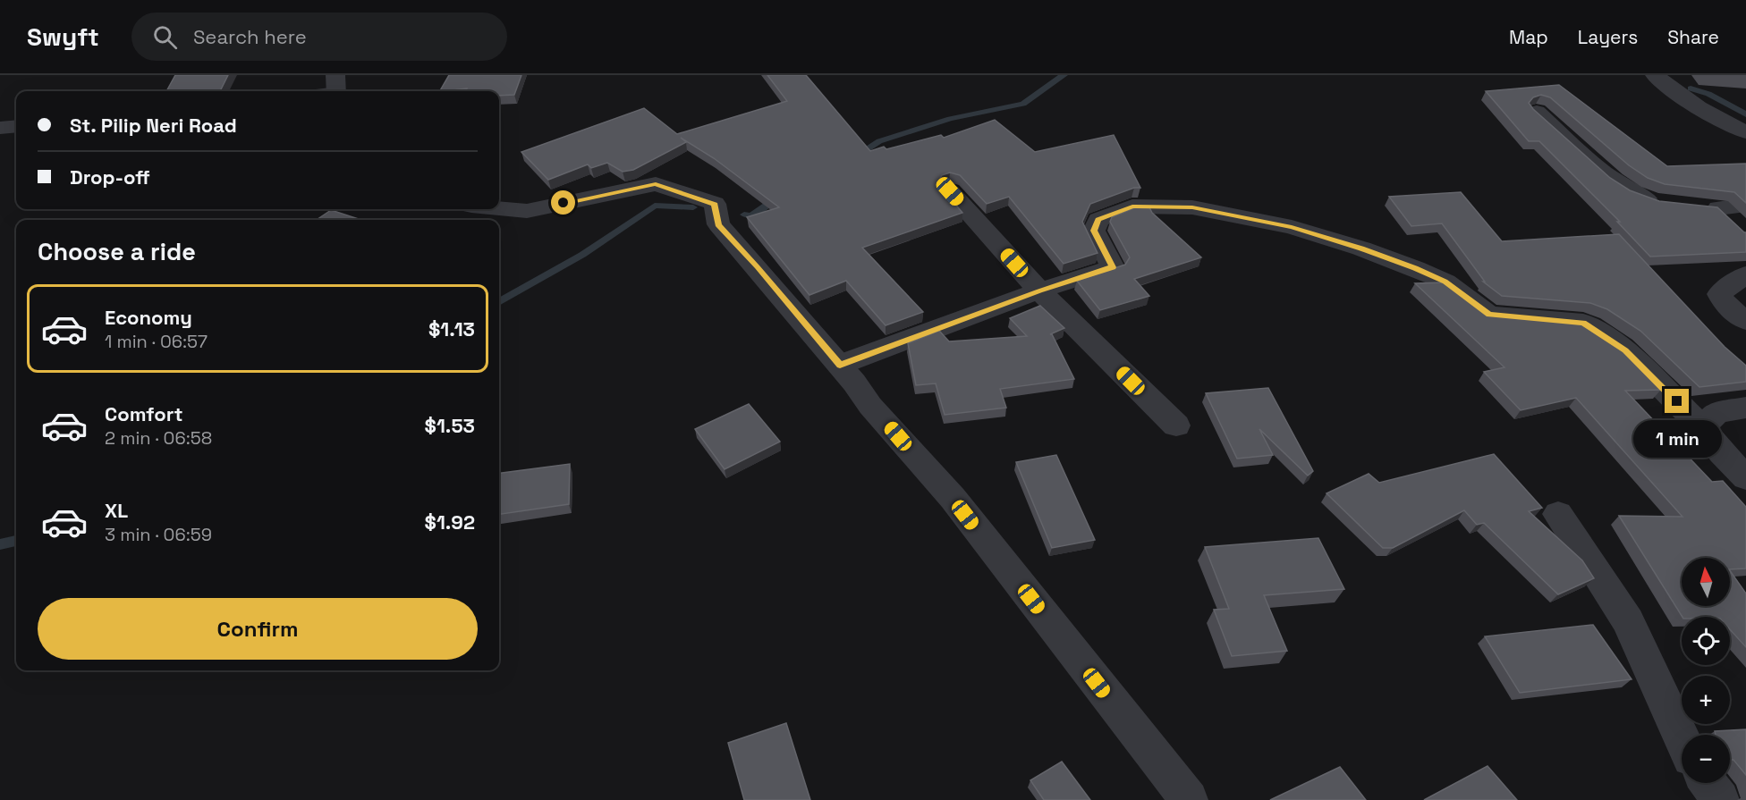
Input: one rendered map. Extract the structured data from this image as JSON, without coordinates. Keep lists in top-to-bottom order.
{
  "north": "top",
  "page": {
    "header": "Swyft",
    "search": "Search here",
    "nav": ["Map", "Layers", "Share"],
    "banner": ["St. Pilip Neri Road", "Drop-off"],
    "heading": "Choose a ride",
    "list": [
      {
        "name": "Economy",
        "note": "1 min · 06:57",
        "value": "$1.13"
      },
      {
        "name": "Comfort",
        "note": "2 min · 06:58",
        "value": "$1.53"
      },
      {
        "name": "XL",
        "note": "3 min · 06:59",
        "value": "$1.92"
      }
    ],
    "bubble": "1 min",
    "map_buttons": ["+", "−"],
    "buttons": "Confirm"
  }
}
